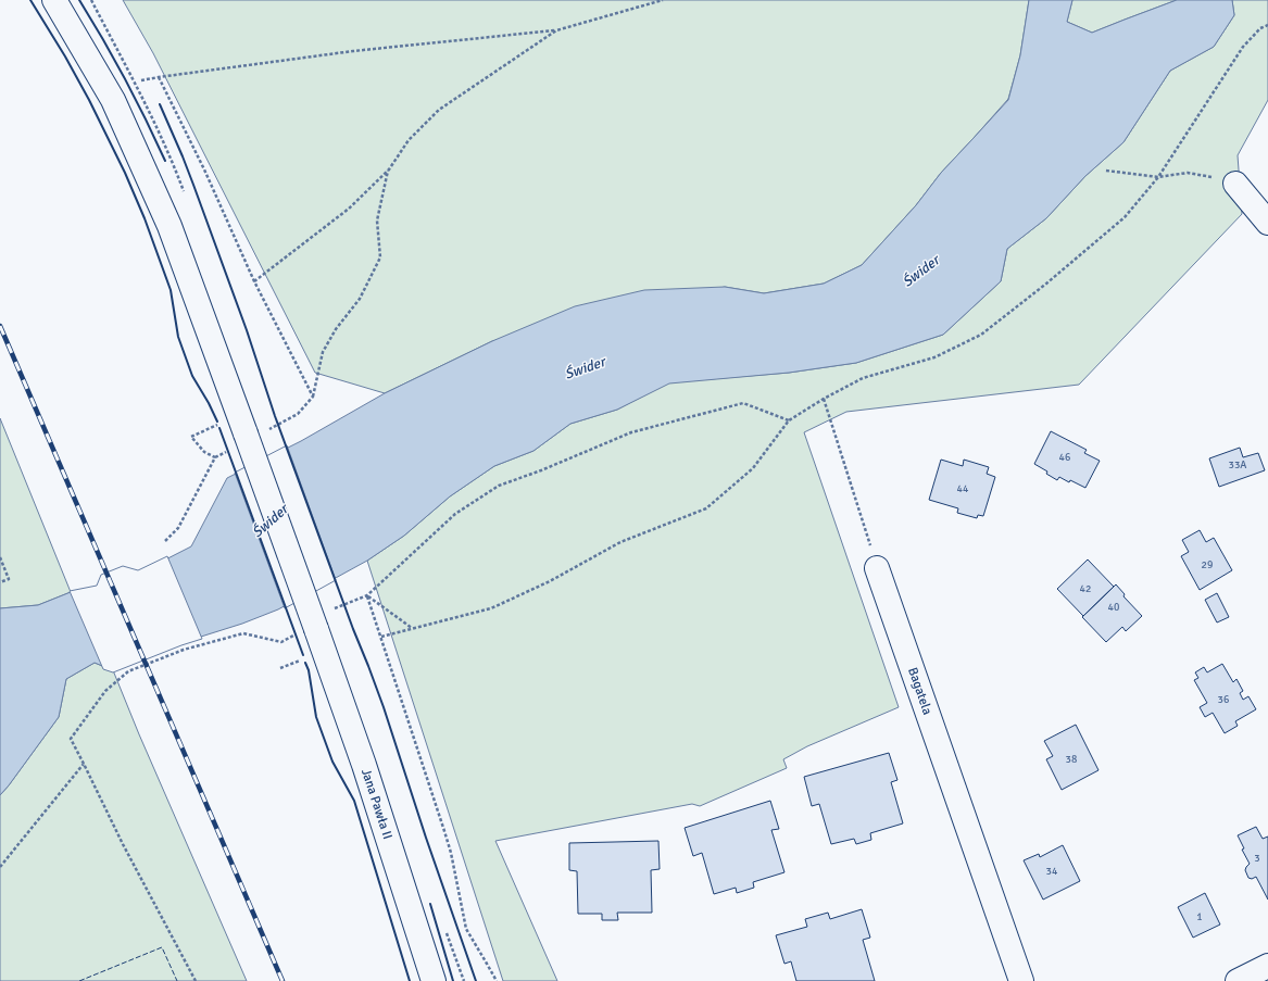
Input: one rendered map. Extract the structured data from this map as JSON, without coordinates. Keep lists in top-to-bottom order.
{
  "streets": {
    "main road": ["Bagatela", "Jana Pawła II"]
  },
  "water": ["Świder"],
  "house_numbers": [
    "46",
    "33A",
    "44",
    "29",
    "42",
    "40",
    "36",
    "38",
    "3",
    "34",
    "1"
  ]
}
